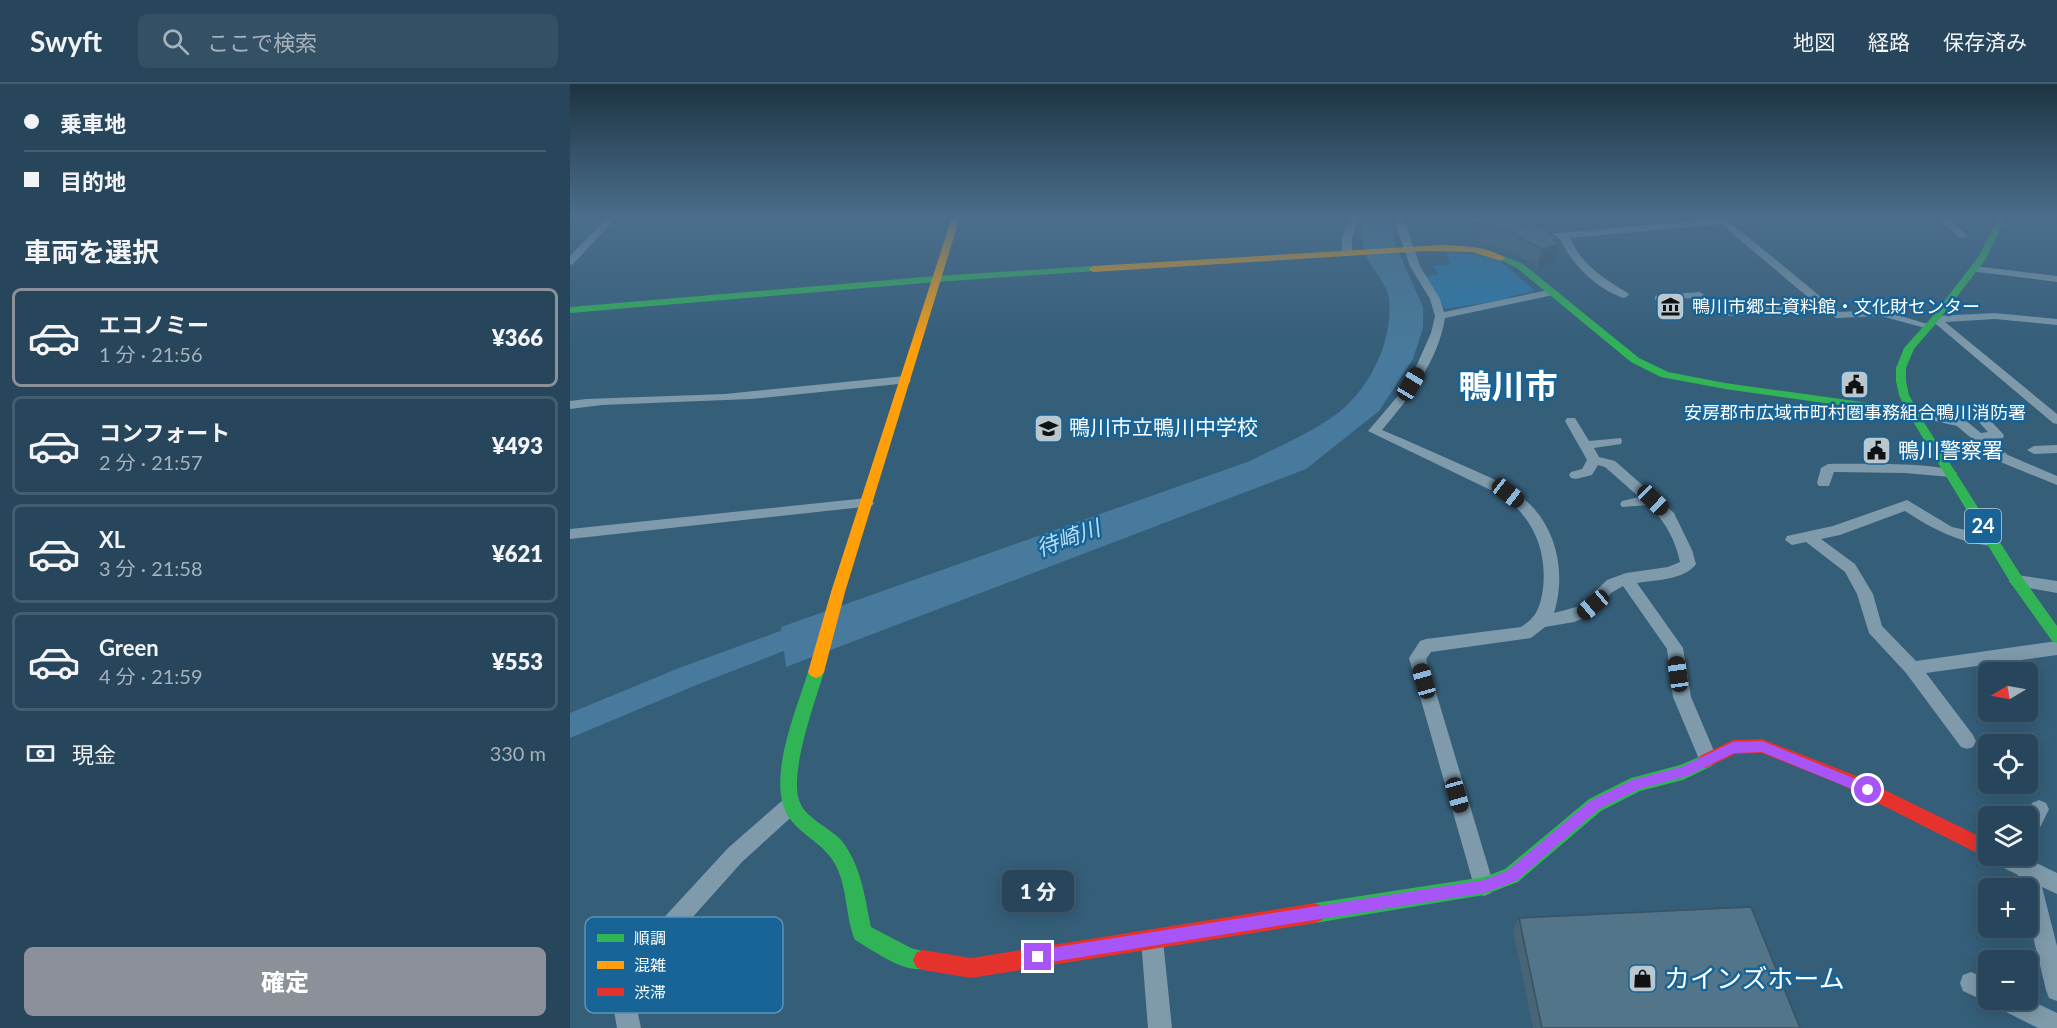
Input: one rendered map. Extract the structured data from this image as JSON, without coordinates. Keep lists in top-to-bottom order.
{
  "streets": {
    "street": ["24"]
  },
  "districts": ["鴨川市"],
  "water": ["待崎川"],
  "places": {
    "museum": ["鴨川市郷土資料館・文化財センター"],
    "public building": ["安房郡市広域市町村圏事務組合鴨川消防署", "鴨川警察署"],
    "school or university": ["鴨川市立鴨川中学校"],
    "shop": ["カインズホーム"]
  },
  "legend": ["順調", "混雑", "渋滞"],
  "north": "left",
  "page": {
    "header": "Swyft",
    "search": "ここで検索",
    "nav": ["地図", "経路", "保存済み"],
    "banner": ["乗車地", "目的地"],
    "heading": "車両を選択",
    "list": [
      {
        "name": "エコノミー",
        "note": "1 分 · 21:56",
        "value": "¥366"
      },
      {
        "name": "コンフォート",
        "note": "2 分 · 21:57",
        "value": "¥493"
      },
      {
        "name": "XL",
        "note": "3 分 · 21:58",
        "value": "¥621"
      },
      {
        "name": "Green",
        "note": "4 分 · 21:59",
        "value": "¥553"
      }
    ],
    "map_buttons": ["+", "−"],
    "pay": ["現金", "330 m"],
    "bubble": "1 分",
    "buttons": "確定"
  }
}
